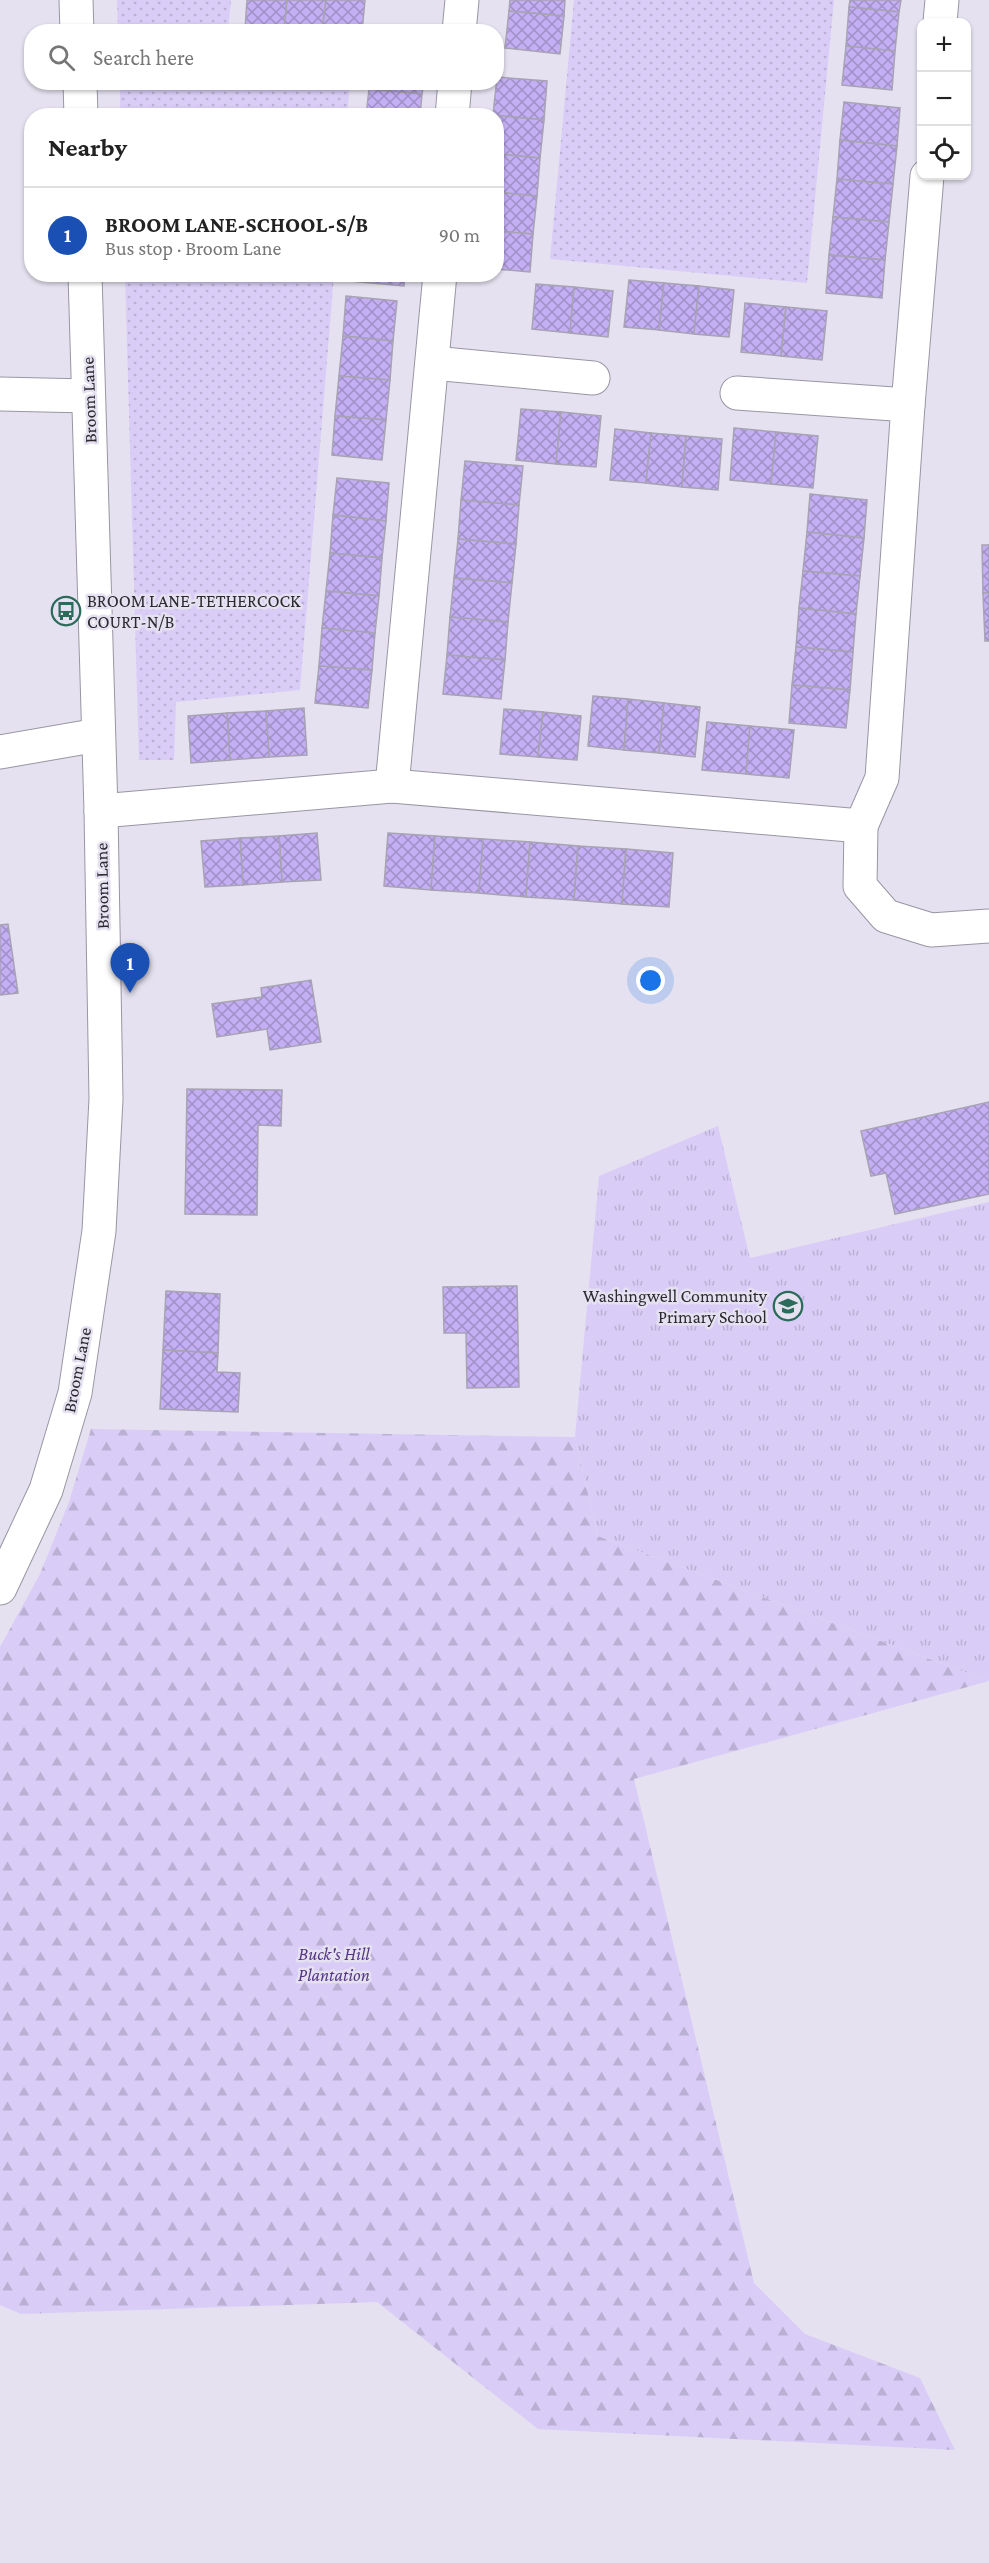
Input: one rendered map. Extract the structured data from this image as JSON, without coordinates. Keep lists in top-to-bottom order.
{
  "streets": {
    "street": ["Broom Lane"]
  },
  "parks": ["Buck's Hill Plantation"],
  "places": {
    "bus stop": ["BROOM LANE-TETHERCOCK COURT-N/B"],
    "school or university": ["Washingwell Community Primary School"]
  },
  "page": {
    "map_buttons": ["+", "−"],
    "search": "Search here",
    "heading": "Nearby",
    "list": [
      {
        "mark": "1",
        "name": "BROOM LANE-SCHOOL-S/B",
        "note": "Bus stop · Broom Lane",
        "value": "90 m"
      }
    ],
    "pins": "1"
  }
}
